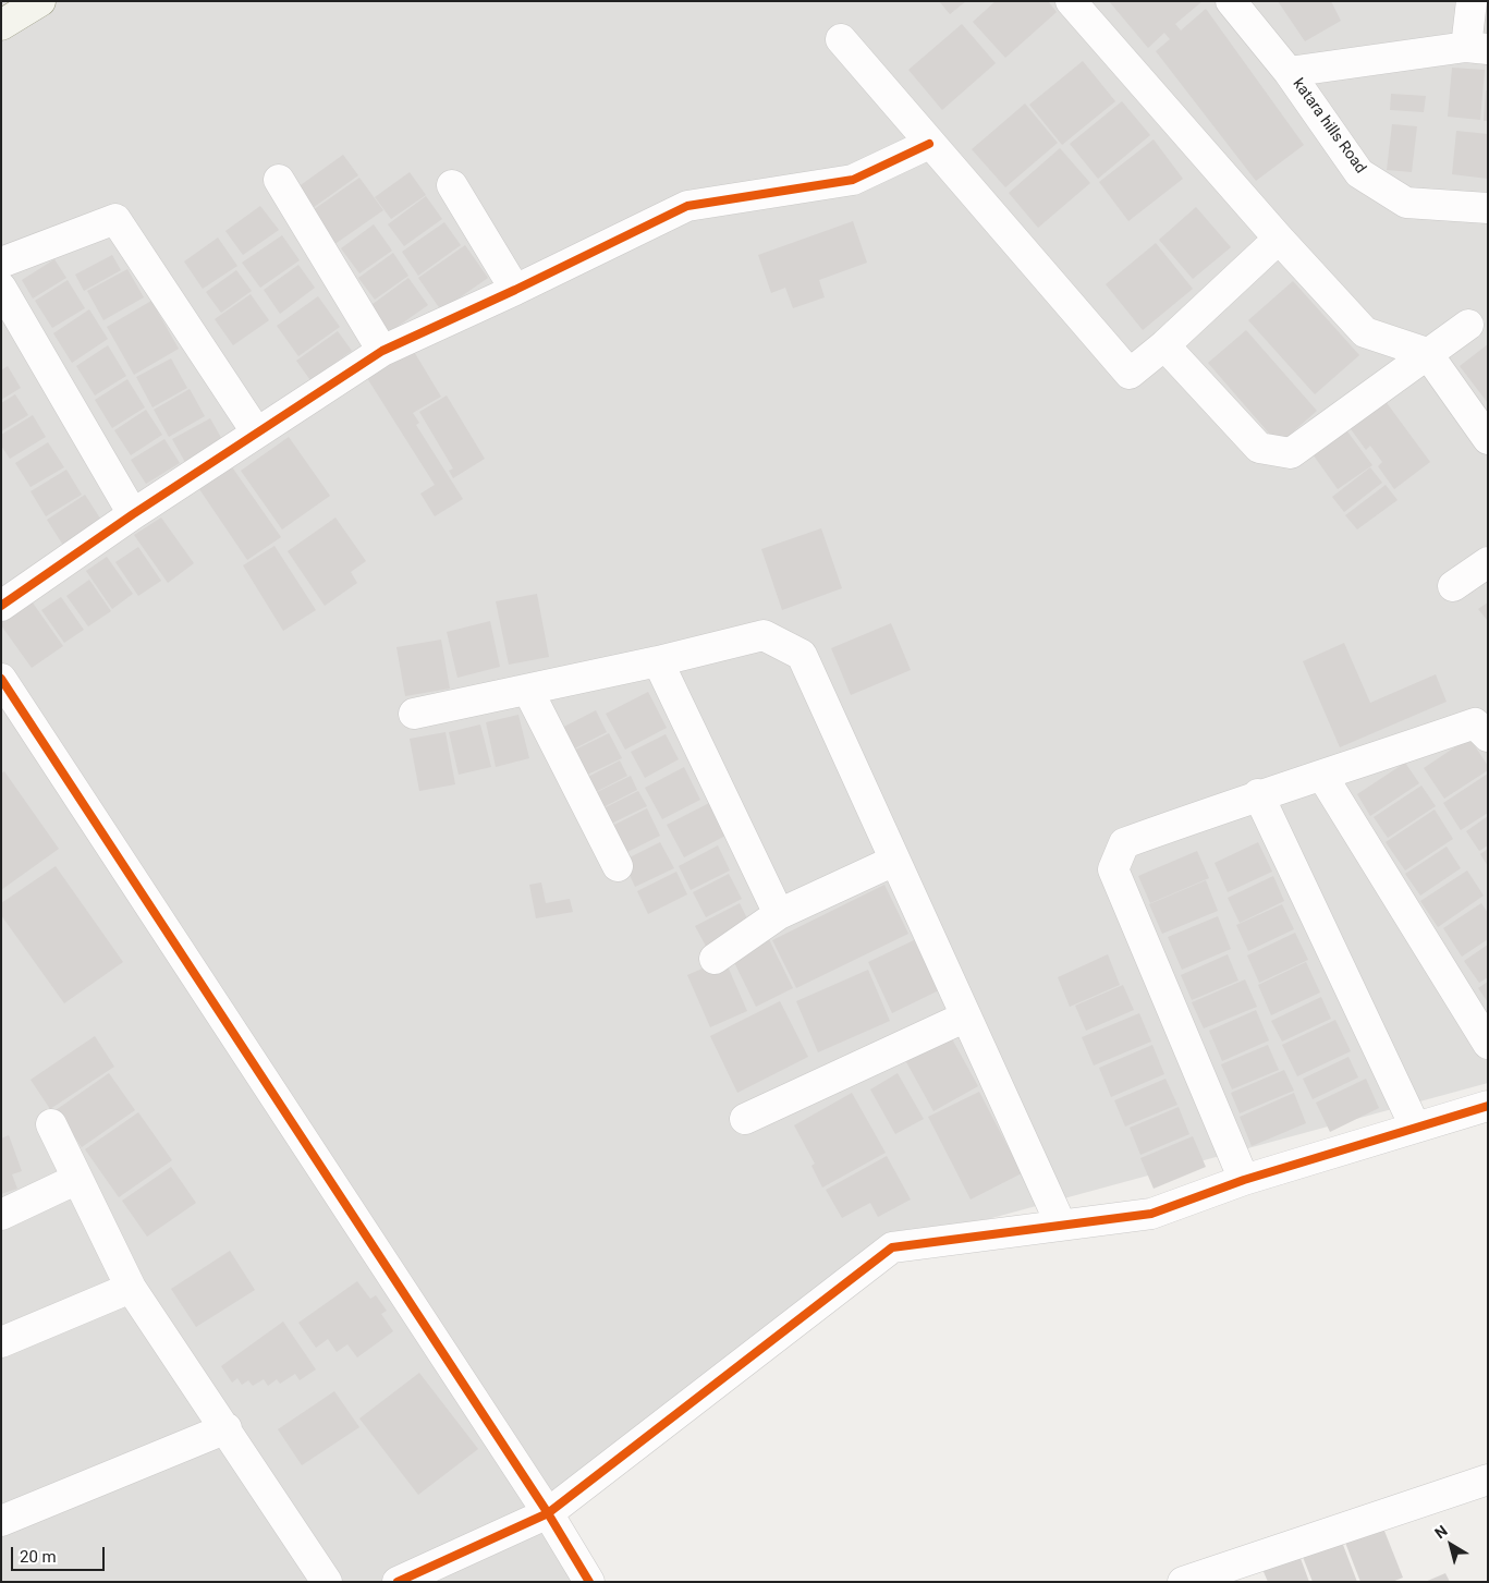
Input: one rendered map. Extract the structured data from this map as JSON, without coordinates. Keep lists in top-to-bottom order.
{
  "streets": {
    "street": ["katara hills Road"]
  },
  "scale_bar": "20 m",
  "north": "top left"
}
